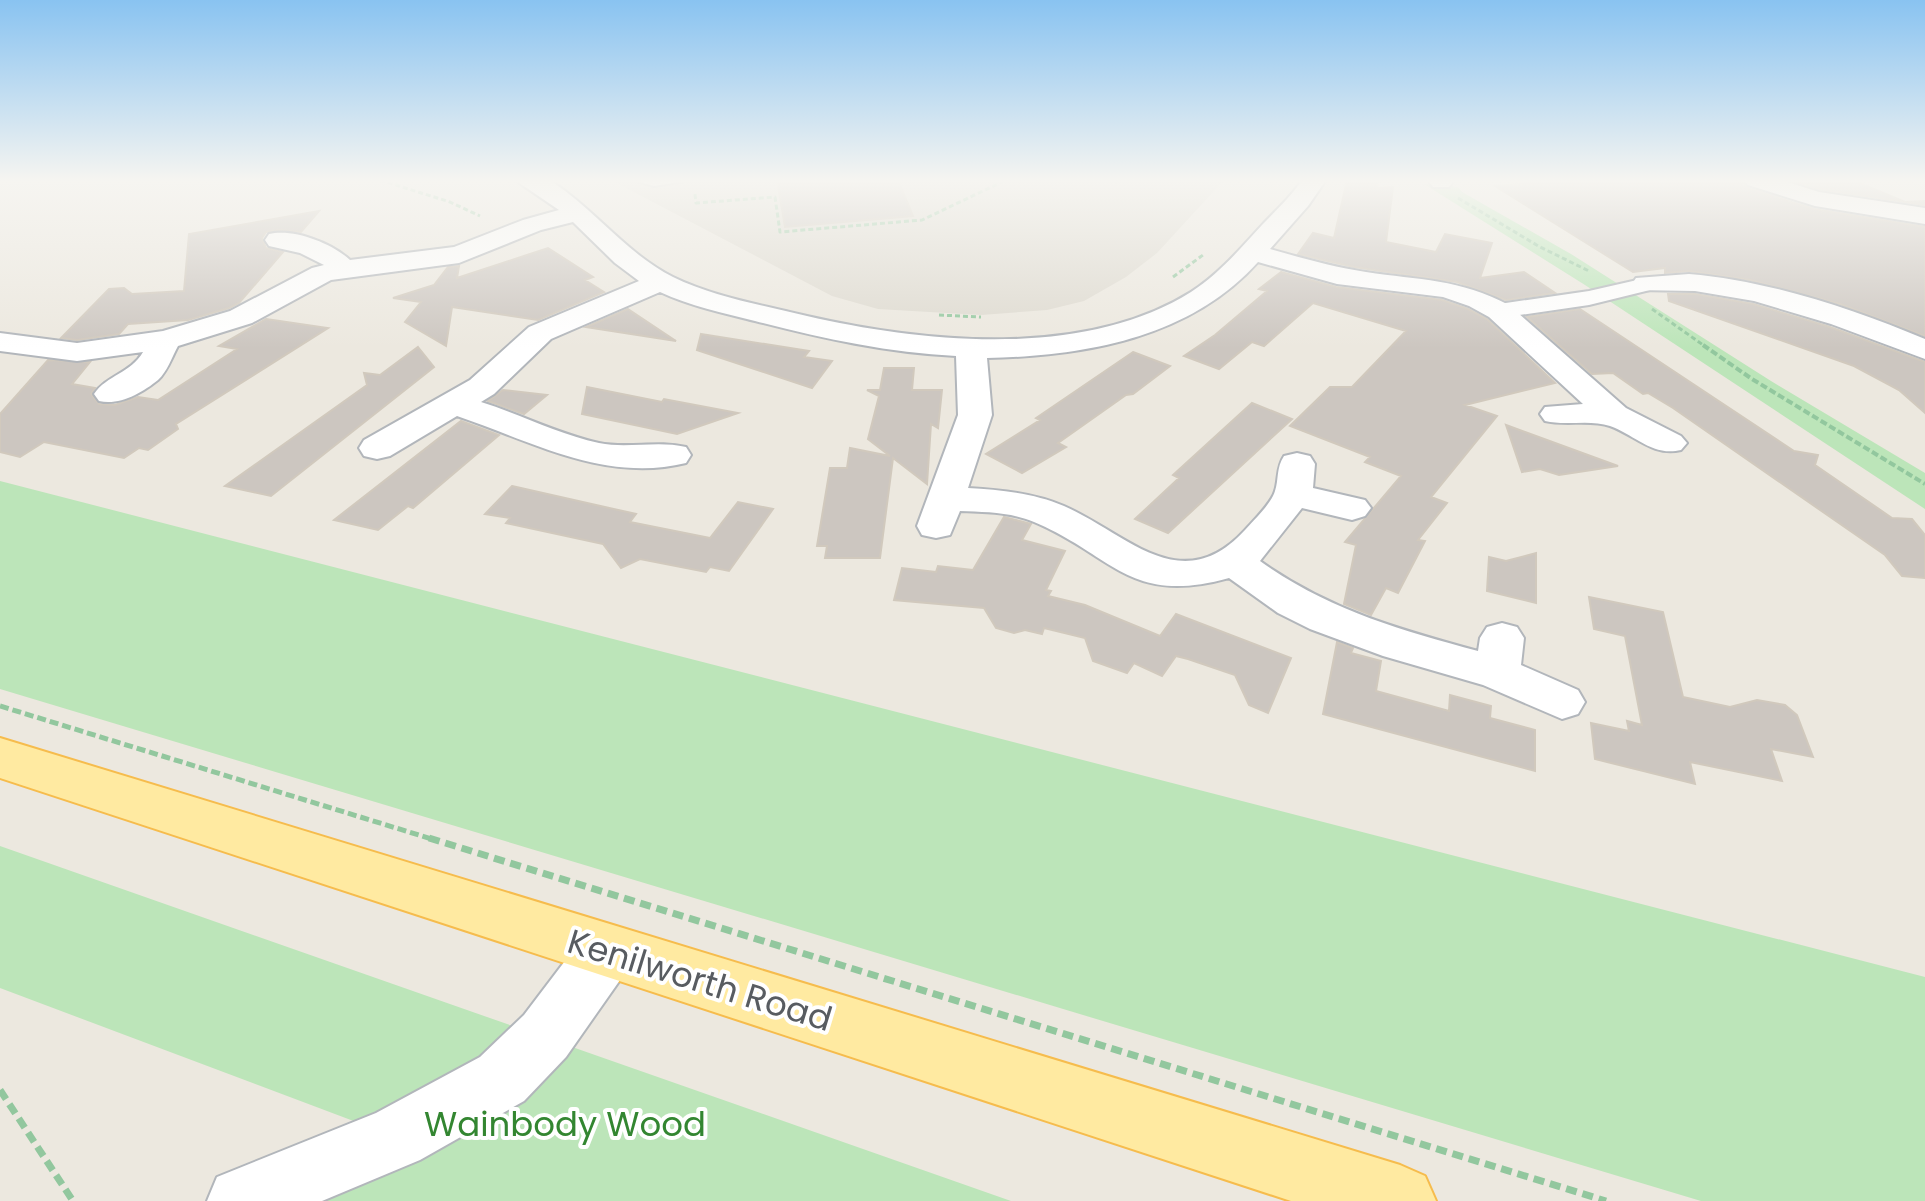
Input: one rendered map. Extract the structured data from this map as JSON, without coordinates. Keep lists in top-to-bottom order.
{
  "streets": {
    "main road": ["Kenilworth Road"]
  },
  "parks": ["Wainbody Wood"]
}
